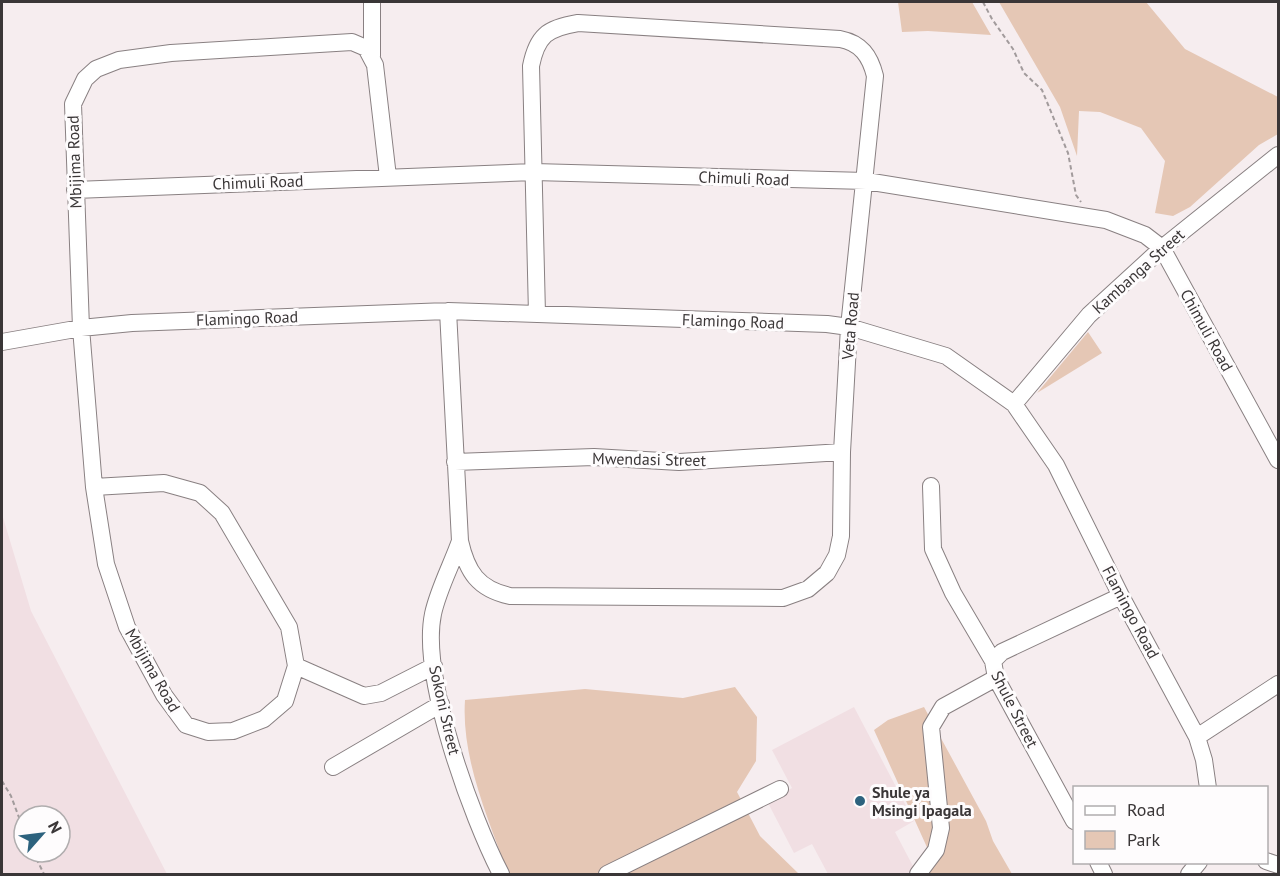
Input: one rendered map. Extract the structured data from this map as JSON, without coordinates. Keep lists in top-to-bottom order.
{
  "streets": {
    "street": [
      "Mbijima Road",
      "Chimuli Road",
      "Kambanga Street",
      "Flamingo Road",
      "Veta Road",
      "Mwendasi Street",
      "Shule Street",
      "Sokoni Street"
    ]
  },
  "crossings": [
    ["Mbijima Road", "Chimuli Road"],
    ["Mbijima Road", "Flamingo Road"],
    ["Chimuli Road", "Kambanga Street"],
    ["Chimuli Road", "Veta Road"],
    ["Kambanga Street", "Flamingo Road"],
    ["Flamingo Road", "Veta Road"],
    ["Flamingo Road", "Shule Street"],
    ["Veta Road", "Mwendasi Street"],
    ["Veta Road", "Sokoni Street"]
  ],
  "places": ["Shule ya Msingi Ipagala"],
  "legend": ["Road", "Park"],
  "north": "top right"
}
